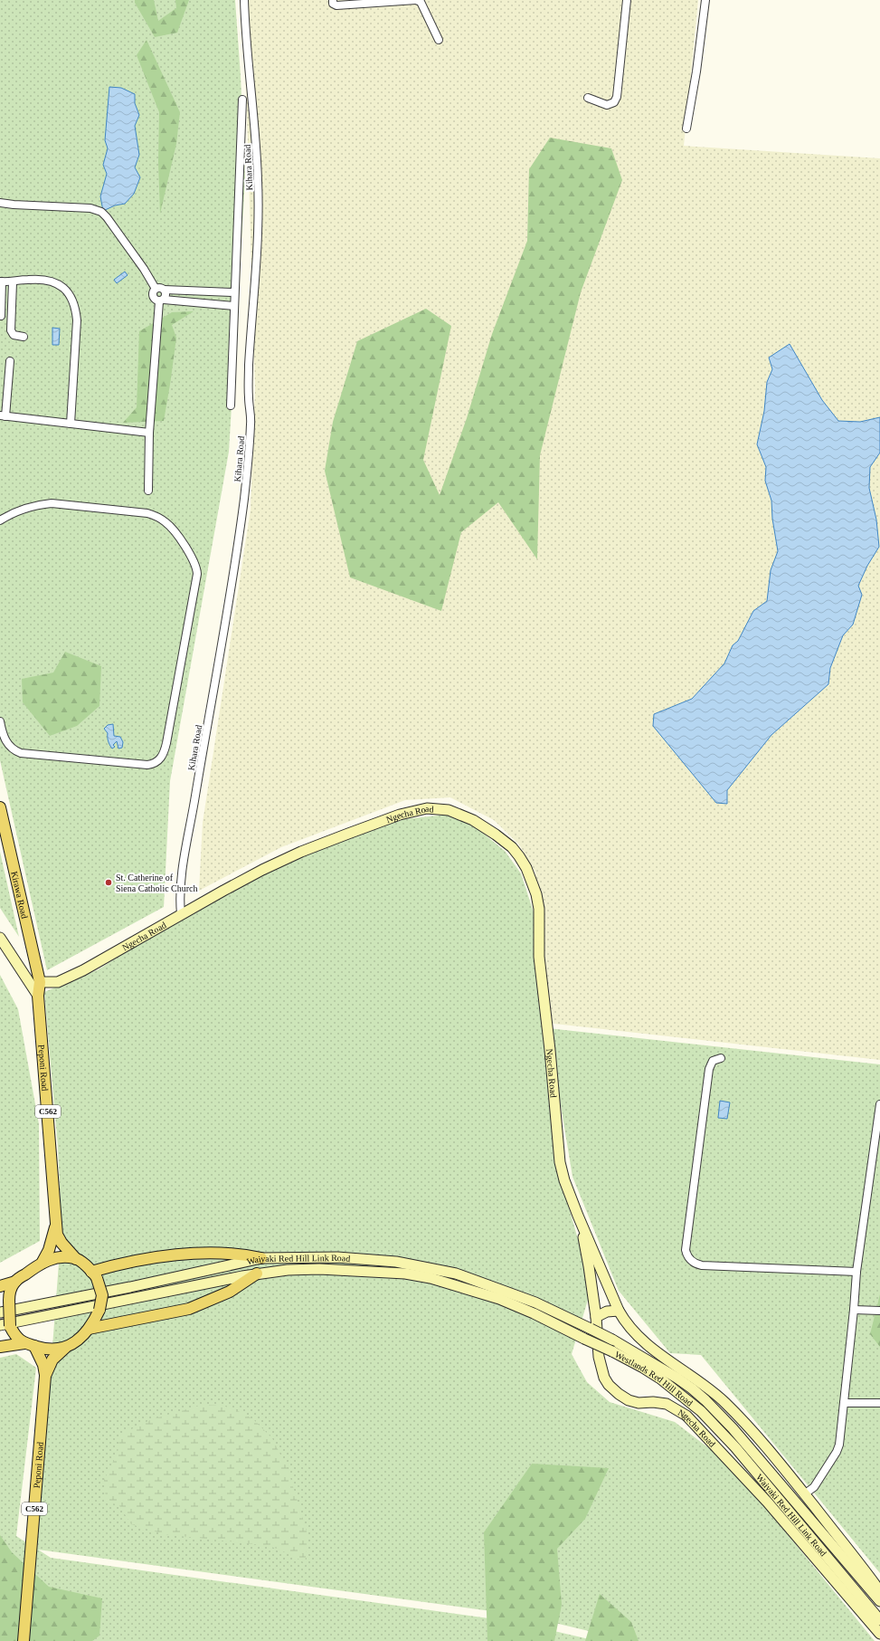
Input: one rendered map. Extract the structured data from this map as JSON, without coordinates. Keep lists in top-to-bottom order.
{
  "streets": {
    "main road": [
      "Ngecha Road",
      "Kirawa Road",
      "Peponi Road",
      "C562",
      "Waiyaki Red Hill Link Road",
      "Westlands Red Hill Road"
    ],
    "street": ["Kihara Road"]
  },
  "crossings": [
    ["Kihara Road", "Ngecha Road"],
    ["Ngecha Road", "Kirawa Road"],
    ["Ngecha Road", "Waiyaki Red Hill Link Road"],
    ["Peponi Road", "Waiyaki Red Hill Link Road"],
    ["Waiyaki Red Hill Link Road", "Westlands Red Hill Road"]
  ],
  "places": ["St. Catherine of Siena Catholic Church"]
}
